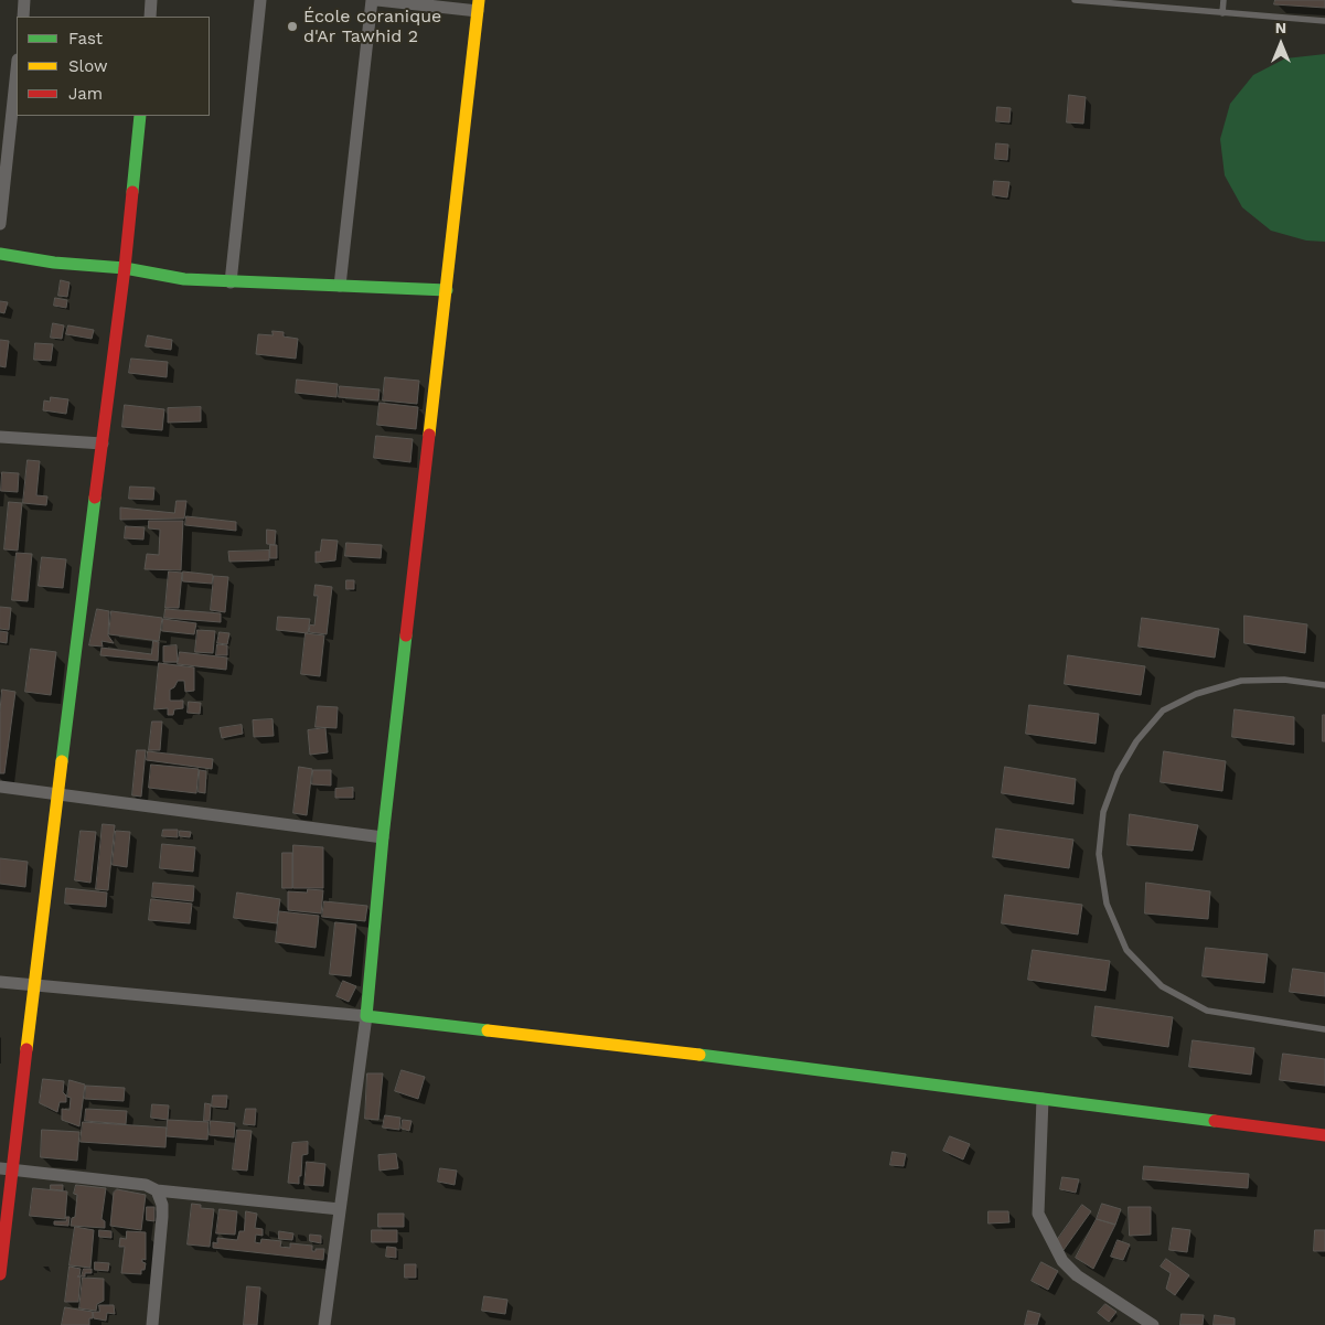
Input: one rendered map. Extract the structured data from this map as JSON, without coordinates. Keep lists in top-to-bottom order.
{
  "places": ["École coranique d'Ar Tawhid 2"],
  "legend": ["Fast", "Slow", "Jam"],
  "north": "top"
}
